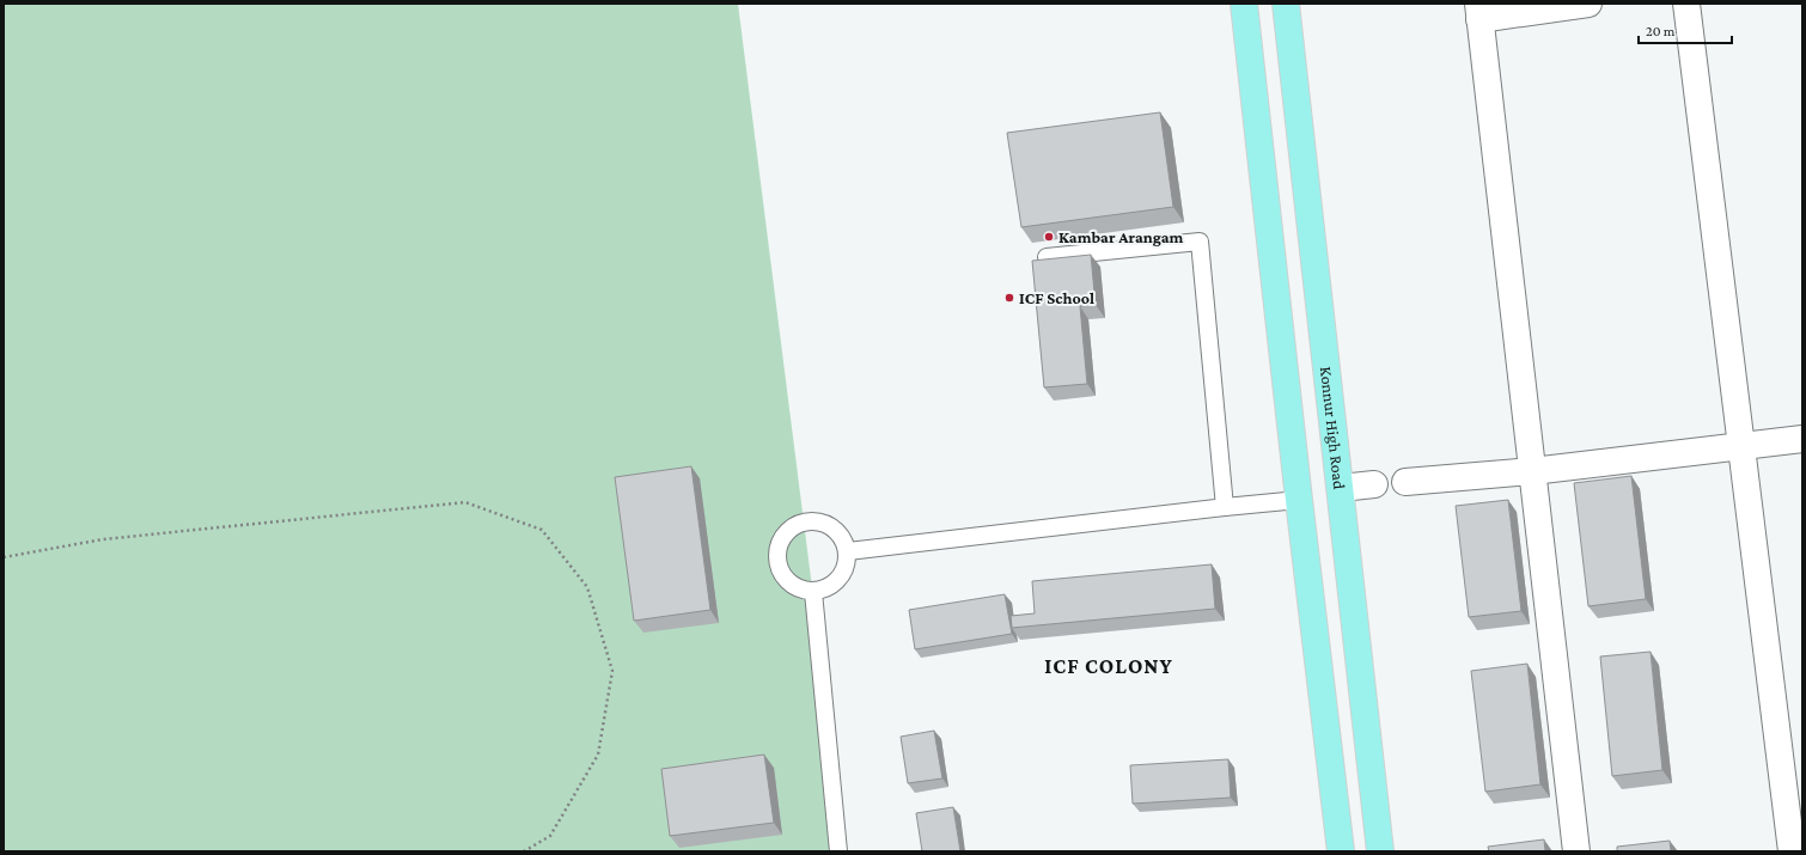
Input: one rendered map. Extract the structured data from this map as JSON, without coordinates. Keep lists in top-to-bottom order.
{
  "streets": {
    "main road": ["Konnur High Road"]
  },
  "districts": ["ICF COLONY"],
  "places": ["Kambar Arangam", "ICF School"],
  "scale_bar": "20 m"
}
